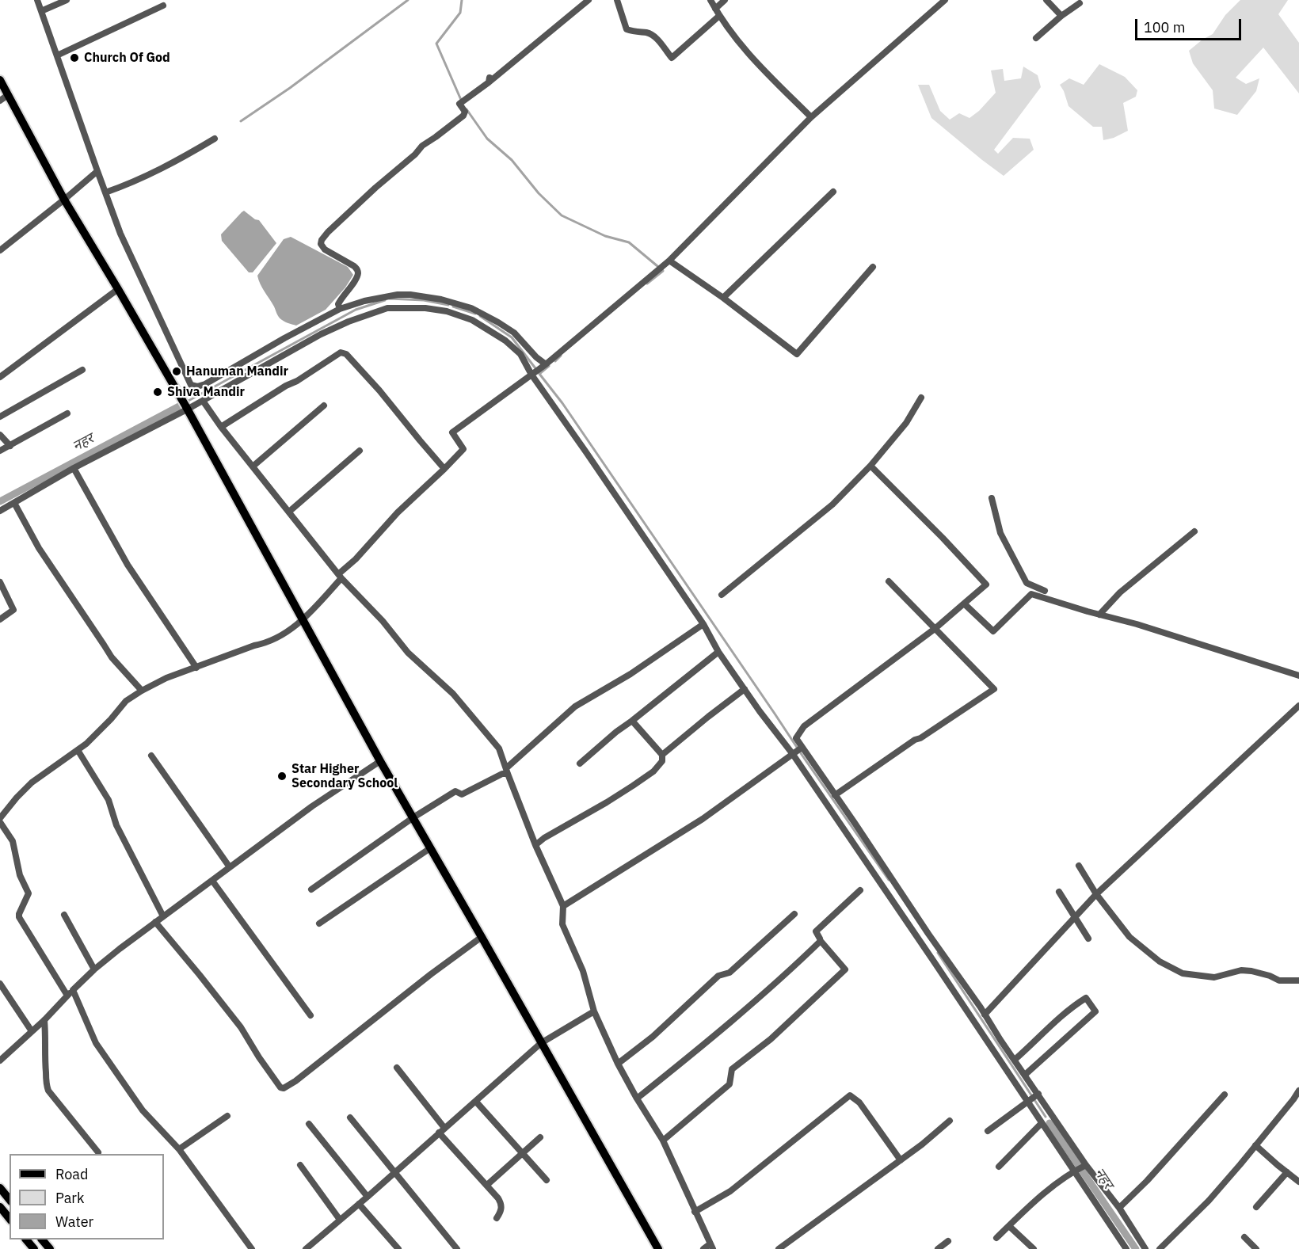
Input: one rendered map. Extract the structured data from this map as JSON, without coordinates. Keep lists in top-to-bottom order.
{
  "water": ["नहर"],
  "places": [
    "Church Of God",
    "Hanuman Mandir",
    "Shiva Mandir",
    "Star Higher Secondary School"
  ],
  "legend": ["Road", "Park", "Water"],
  "scale_bar": "100 m"
}
